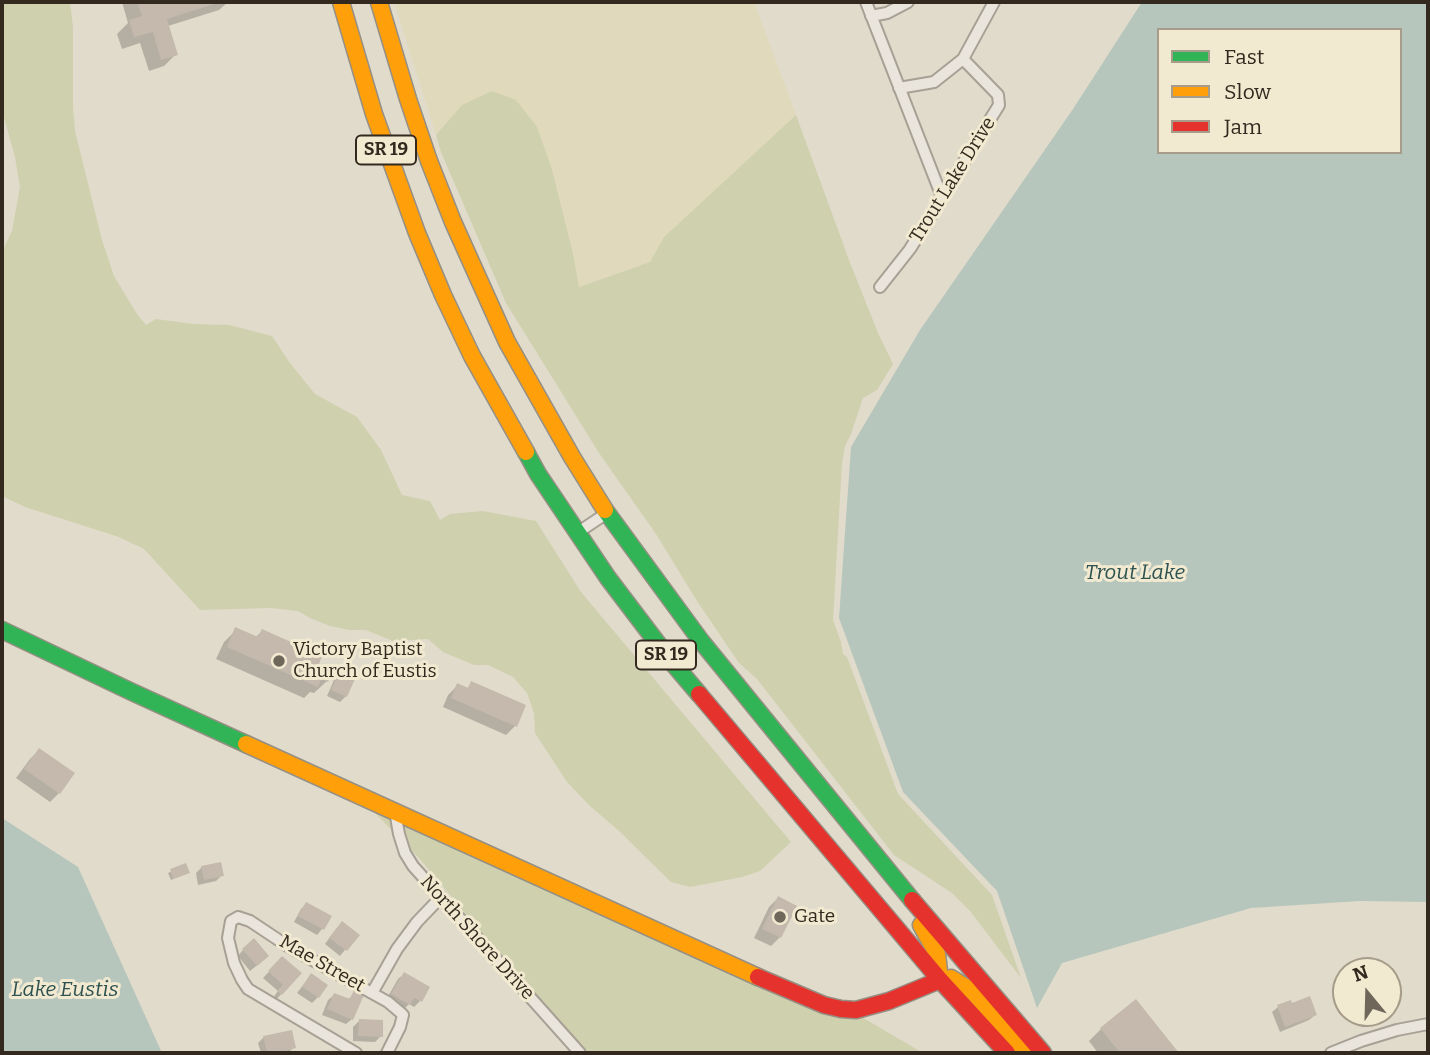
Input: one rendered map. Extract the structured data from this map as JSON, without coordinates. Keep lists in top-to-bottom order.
{
  "streets": {
    "main road": ["SR 19"],
    "street": ["Trout Lake Drive", "North Shore Drive", "Mae Street"]
  },
  "water": ["Trout Lake", "Lake Eustis"],
  "places": ["Victory Baptist Church of Eustis", "Gate"],
  "legend": ["Fast", "Slow", "Jam"],
  "north": "top"
}
